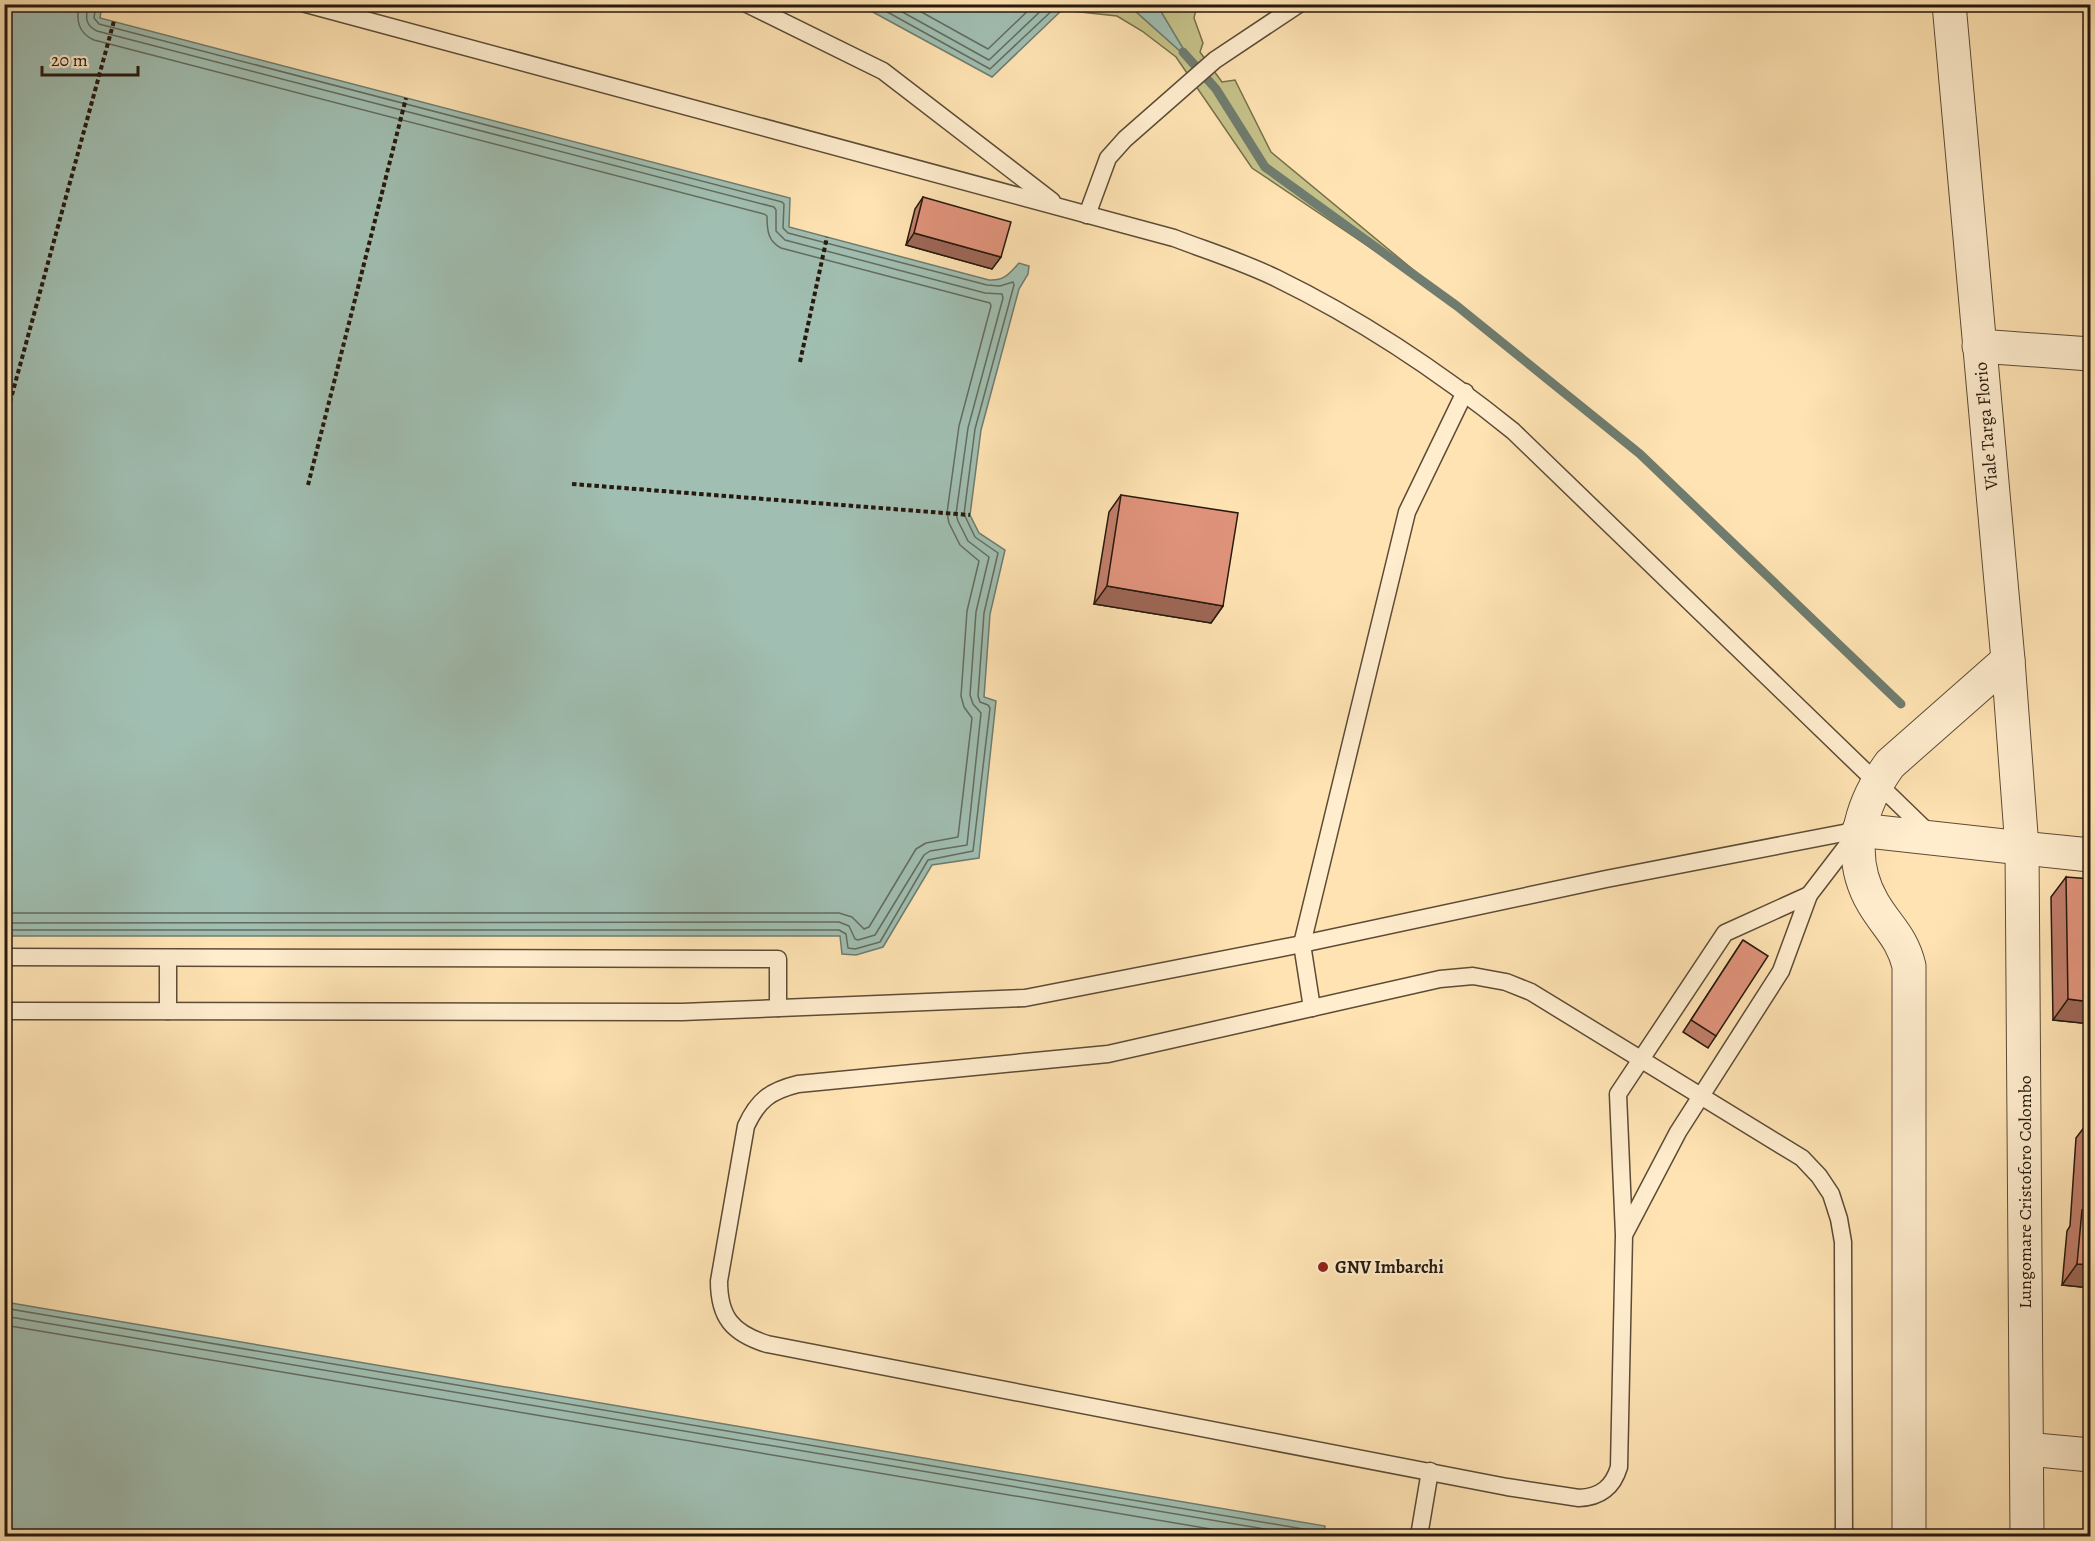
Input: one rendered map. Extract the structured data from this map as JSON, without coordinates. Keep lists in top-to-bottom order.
{
  "streets": {
    "street": ["Viale Targa Florio", "Lungomare Cristoforo Colombo"]
  },
  "crossings": [
    ["Viale Targa Florio", "Lungomare Cristoforo Colombo"]
  ],
  "places": ["GNV Imbarchi"],
  "scale_bar": "20 m"
}
